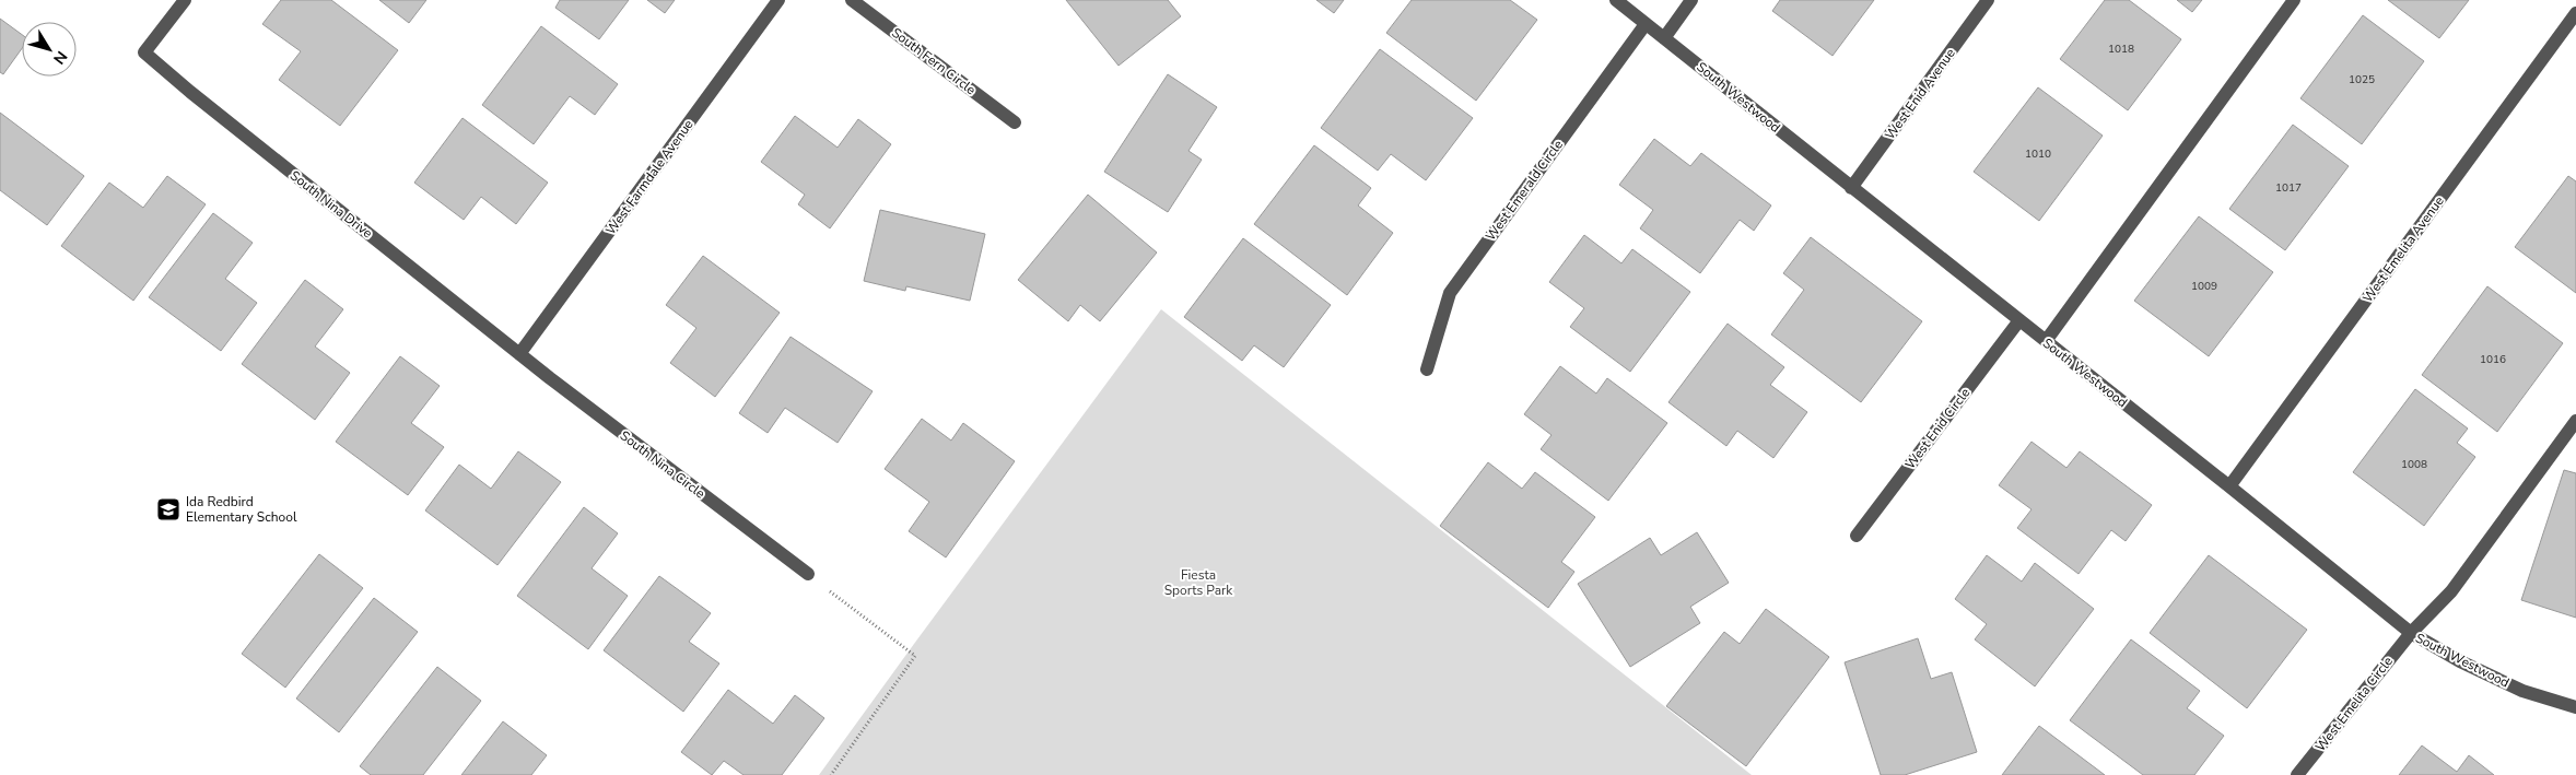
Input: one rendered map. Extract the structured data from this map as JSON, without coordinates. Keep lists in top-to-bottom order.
{
  "streets": {
    "street": [
      "South Fern Circle",
      "West Enid Avenue",
      "South Westwood",
      "West Farmdale Avenue",
      "West Emerald Circle",
      "South Nina Drive",
      "West Emelita Avenue",
      "West Enid Circle",
      "South Nina Circle",
      "West Emelita Circle"
    ]
  },
  "crossings": [
    ["West Enid Avenue", "South Westwood"],
    ["South Westwood", "West Emerald Circle"],
    ["South Westwood", "West Emelita Avenue"],
    ["South Westwood", "West Enid Circle"],
    ["South Westwood", "West Emelita Circle"],
    ["West Farmdale Avenue", "South Nina Drive"],
    ["West Farmdale Avenue", "South Nina Circle"],
    ["South Nina Drive", "South Nina Circle"]
  ],
  "parks": ["Fiesta Sports Park"],
  "places": {
    "school or university": ["Ida Redbird Elementary School"]
  },
  "house_numbers": [
    "1018",
    "1025",
    "1010",
    "1017",
    "1009",
    "1016",
    "1008"
  ],
  "north": "bottom right"
}
